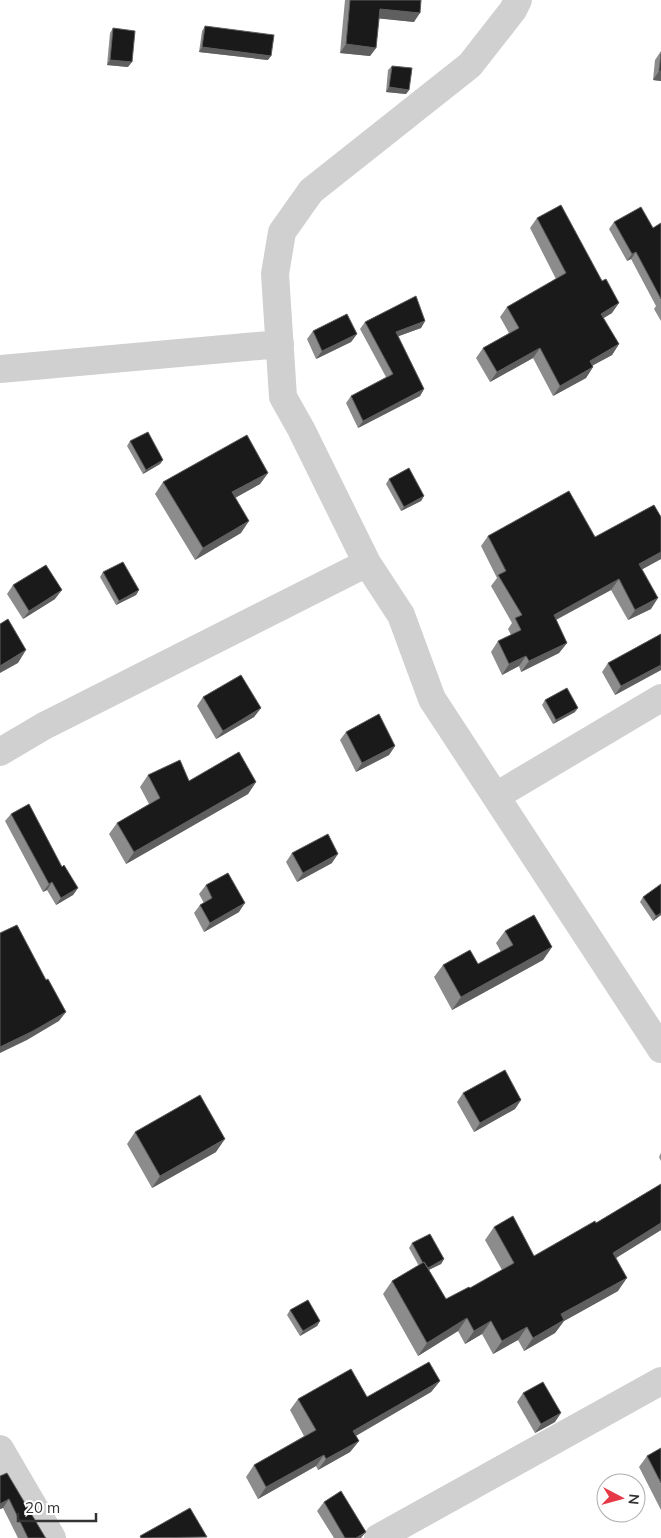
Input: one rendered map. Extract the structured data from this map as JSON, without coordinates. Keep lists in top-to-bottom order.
{
  "scale_bar": "20 m",
  "north": "right"
}
